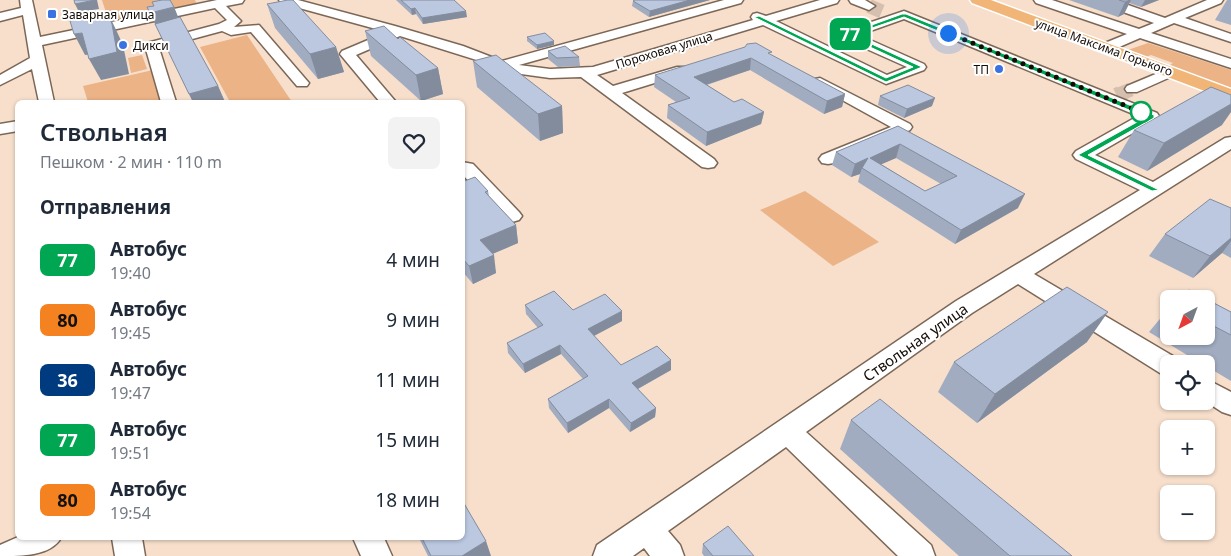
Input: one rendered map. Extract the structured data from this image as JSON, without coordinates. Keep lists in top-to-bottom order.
{
  "streets": {
    "main road": ["улица Максима Горького"],
    "street": ["Пороховая улица", "Ствольная улица"]
  },
  "places": {
    "transit": ["Заварная улица"],
    "other": ["Дикси", "ТП"]
  },
  "lines": ["bus line 77"],
  "north": "bottom left",
  "page": {
    "on_map": "77",
    "heading": [
      ["Ствольная", "Пешком · 2 мин · 110 m"],
      "Отправления"
    ],
    "list": [
      {
        "mark": "77",
        "name": "Автобус",
        "note": "19:40",
        "value": "4 мин"
      },
      {
        "mark": "80",
        "name": "Автобус",
        "note": "19:45",
        "value": "9 мин"
      },
      {
        "mark": "36",
        "name": "Автобус",
        "note": "19:47",
        "value": "11 мин"
      },
      {
        "mark": "77",
        "name": "Автобус",
        "note": "19:51",
        "value": "15 мин"
      },
      {
        "mark": "80",
        "name": "Автобус",
        "note": "19:54",
        "value": "18 мин"
      }
    ],
    "map_buttons": ["+", "−"]
  }
}
